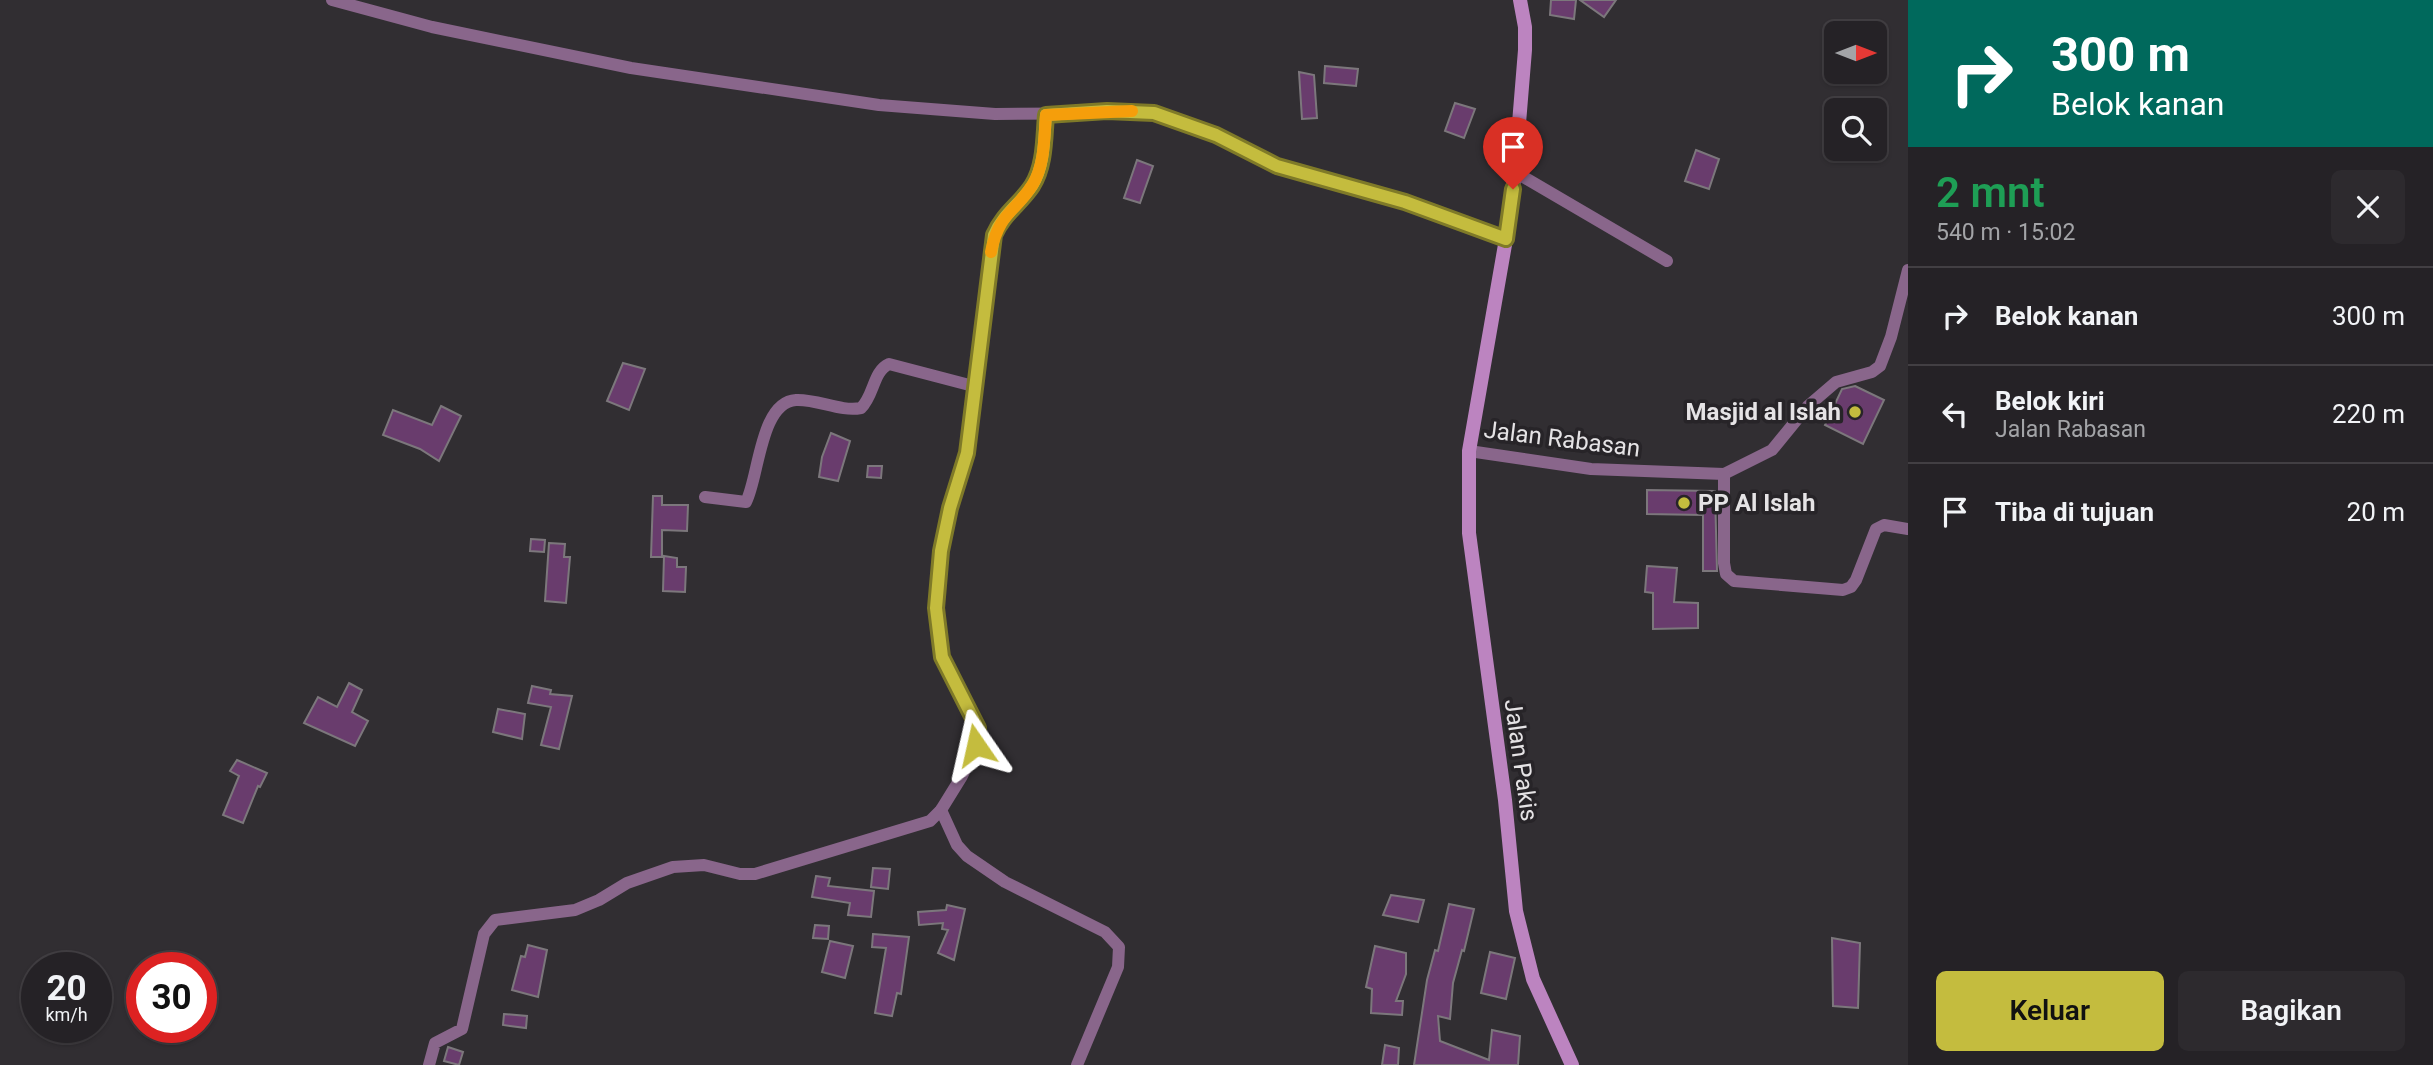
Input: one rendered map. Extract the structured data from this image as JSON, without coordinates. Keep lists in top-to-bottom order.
{
  "streets": {
    "street": ["Jalan Rabasan", "Jalan Pakis"]
  },
  "crossings": [
    ["Jalan Rabasan", "Jalan Pakis"]
  ],
  "places": ["Masjid al Islah", "PP Al Islah"],
  "north": "right",
  "page": {
    "turn": ["300 m", "Belok kanan"],
    "heading": ["2 mnt", "540 m · 15:02"],
    "list": [
      {
        "name": "Belok kanan",
        "value": "300 m"
      },
      {
        "name": "Belok kiri",
        "note": "Jalan Rabasan",
        "value": "220 m"
      },
      {
        "name": "Tiba di tujuan",
        "value": "20 m"
      }
    ],
    "speed": "20 km/h",
    "limit": "30",
    "buttons": ["Keluar", "Bagikan"]
  }
}
